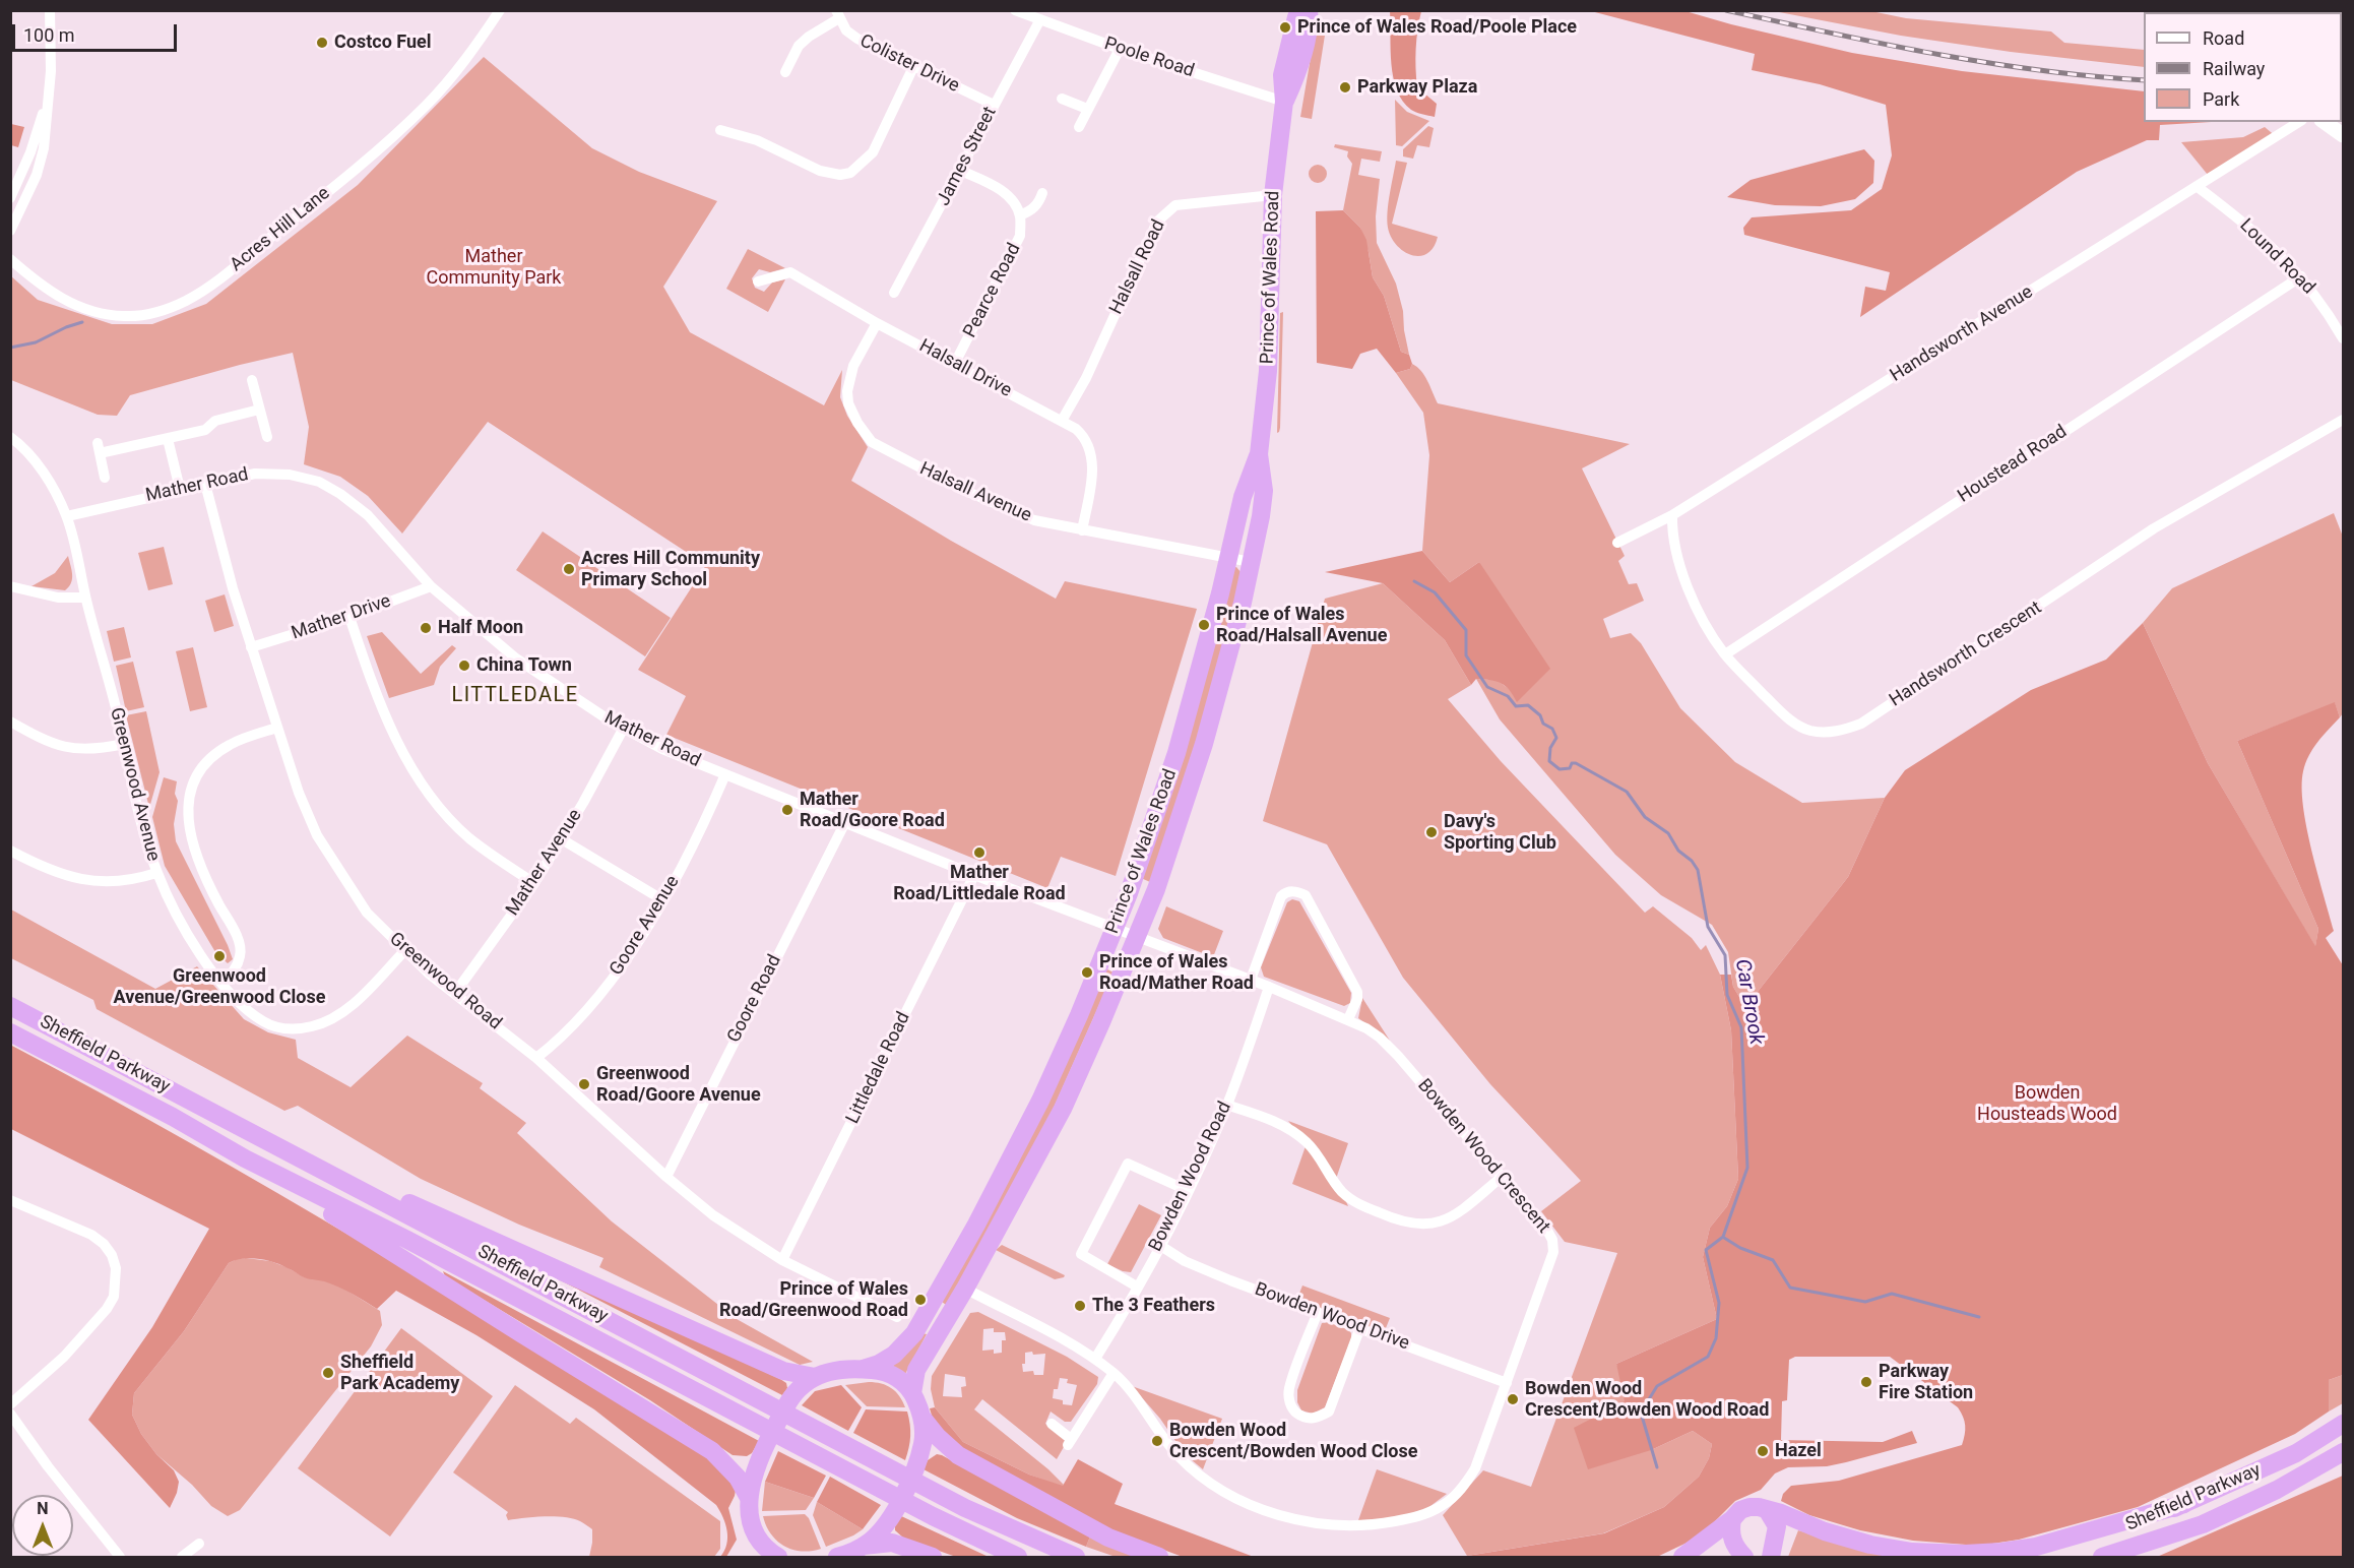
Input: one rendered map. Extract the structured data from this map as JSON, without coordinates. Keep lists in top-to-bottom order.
{
  "streets": {
    "highway": ["Prince of Wales Road", "Sheffield Parkway"],
    "street": [
      "Poole Road",
      "Colister Drive",
      "James Street",
      "Acres Hill Lane",
      "Lound Road",
      "Halsall Road",
      "Pearce Road",
      "Handsworth Avenue",
      "Halsall Drive",
      "Houstead Road",
      "Mather Road",
      "Halsall Avenue",
      "Mather Drive",
      "Handsworth Crescent",
      "Greenwood Avenue",
      "Mather Avenue",
      "Goore Avenue",
      "Greenwood Road",
      "Goore Road",
      "Littledale Road",
      "Bowden Wood Crescent",
      "Bowden Wood Road",
      "Bowden Wood Drive"
    ]
  },
  "crossings": [
    ["Poole Road", "James Street"],
    ["Poole Road", "Prince of Wales Road"],
    ["Colister Drive", "James Street"],
    ["Lound Road", "Handsworth Avenue"],
    ["Lound Road", "Houstead Road"],
    ["Halsall Road", "Prince of Wales Road"],
    ["Halsall Road", "Halsall Drive"],
    ["Prince of Wales Road", "Mather Road"],
    ["Prince of Wales Road", "Halsall Avenue"],
    ["Prince of Wales Road", "Bowden Wood Crescent"],
    ["Pearce Road", "Halsall Drive"],
    ["Handsworth Avenue", "Handsworth Crescent"],
    ["Halsall Drive", "Halsall Avenue"],
    ["Houstead Road", "Handsworth Crescent"],
    ["Mather Road", "Mather Drive"],
    ["Mather Road", "Greenwood Avenue"],
    ["Mather Road", "Mather Avenue"],
    ["Mather Road", "Goore Avenue"],
    ["Mather Road", "Greenwood Road"],
    ["Mather Road", "Goore Road"],
    ["Mather Road", "Littledale Road"],
    ["Mather Road", "Bowden Wood Crescent"],
    ["Mather Drive", "Greenwood Road"],
    ["Greenwood Avenue", "Greenwood Road"],
    ["Mather Avenue", "Greenwood Road"],
    ["Goore Avenue", "Greenwood Road"],
    ["Greenwood Road", "Goore Road"],
    ["Greenwood Road", "Littledale Road"],
    ["Bowden Wood Crescent", "Bowden Wood Road"],
    ["Bowden Wood Crescent", "Bowden Wood Drive"],
    ["Bowden Wood Road", "Bowden Wood Drive"]
  ],
  "districts": ["LITTLEDALE"],
  "water": ["Car Brook"],
  "parks": ["Mather Community Park", "Bowden Housteads Wood"],
  "places": [
    "Prince of Wales Road/Poole Place",
    "Costco Fuel",
    "Parkway Plaza",
    "Acres Hill Community Primary School",
    "Prince of Wales Road/Halsall Avenue",
    "Half Moon",
    "China Town",
    "Mather Road/Goore Road",
    "Davy's Sporting Club",
    "Mather Road/Littledale Road",
    "Greenwood Avenue/Greenwood Close",
    "Prince of Wales Road/Mather Road",
    "Greenwood Road/Goore Avenue",
    "Prince of Wales Road/Greenwood Road",
    "The 3 Feathers",
    "Sheffield Park Academy",
    "Parkway Fire Station",
    "Bowden Wood Crescent/Bowden Wood Road",
    "Bowden Wood Crescent/Bowden Wood Close",
    "Hazel"
  ],
  "legend": ["Road", "Railway", "Park"],
  "scale_bar": "100 m",
  "north": "top"
}
